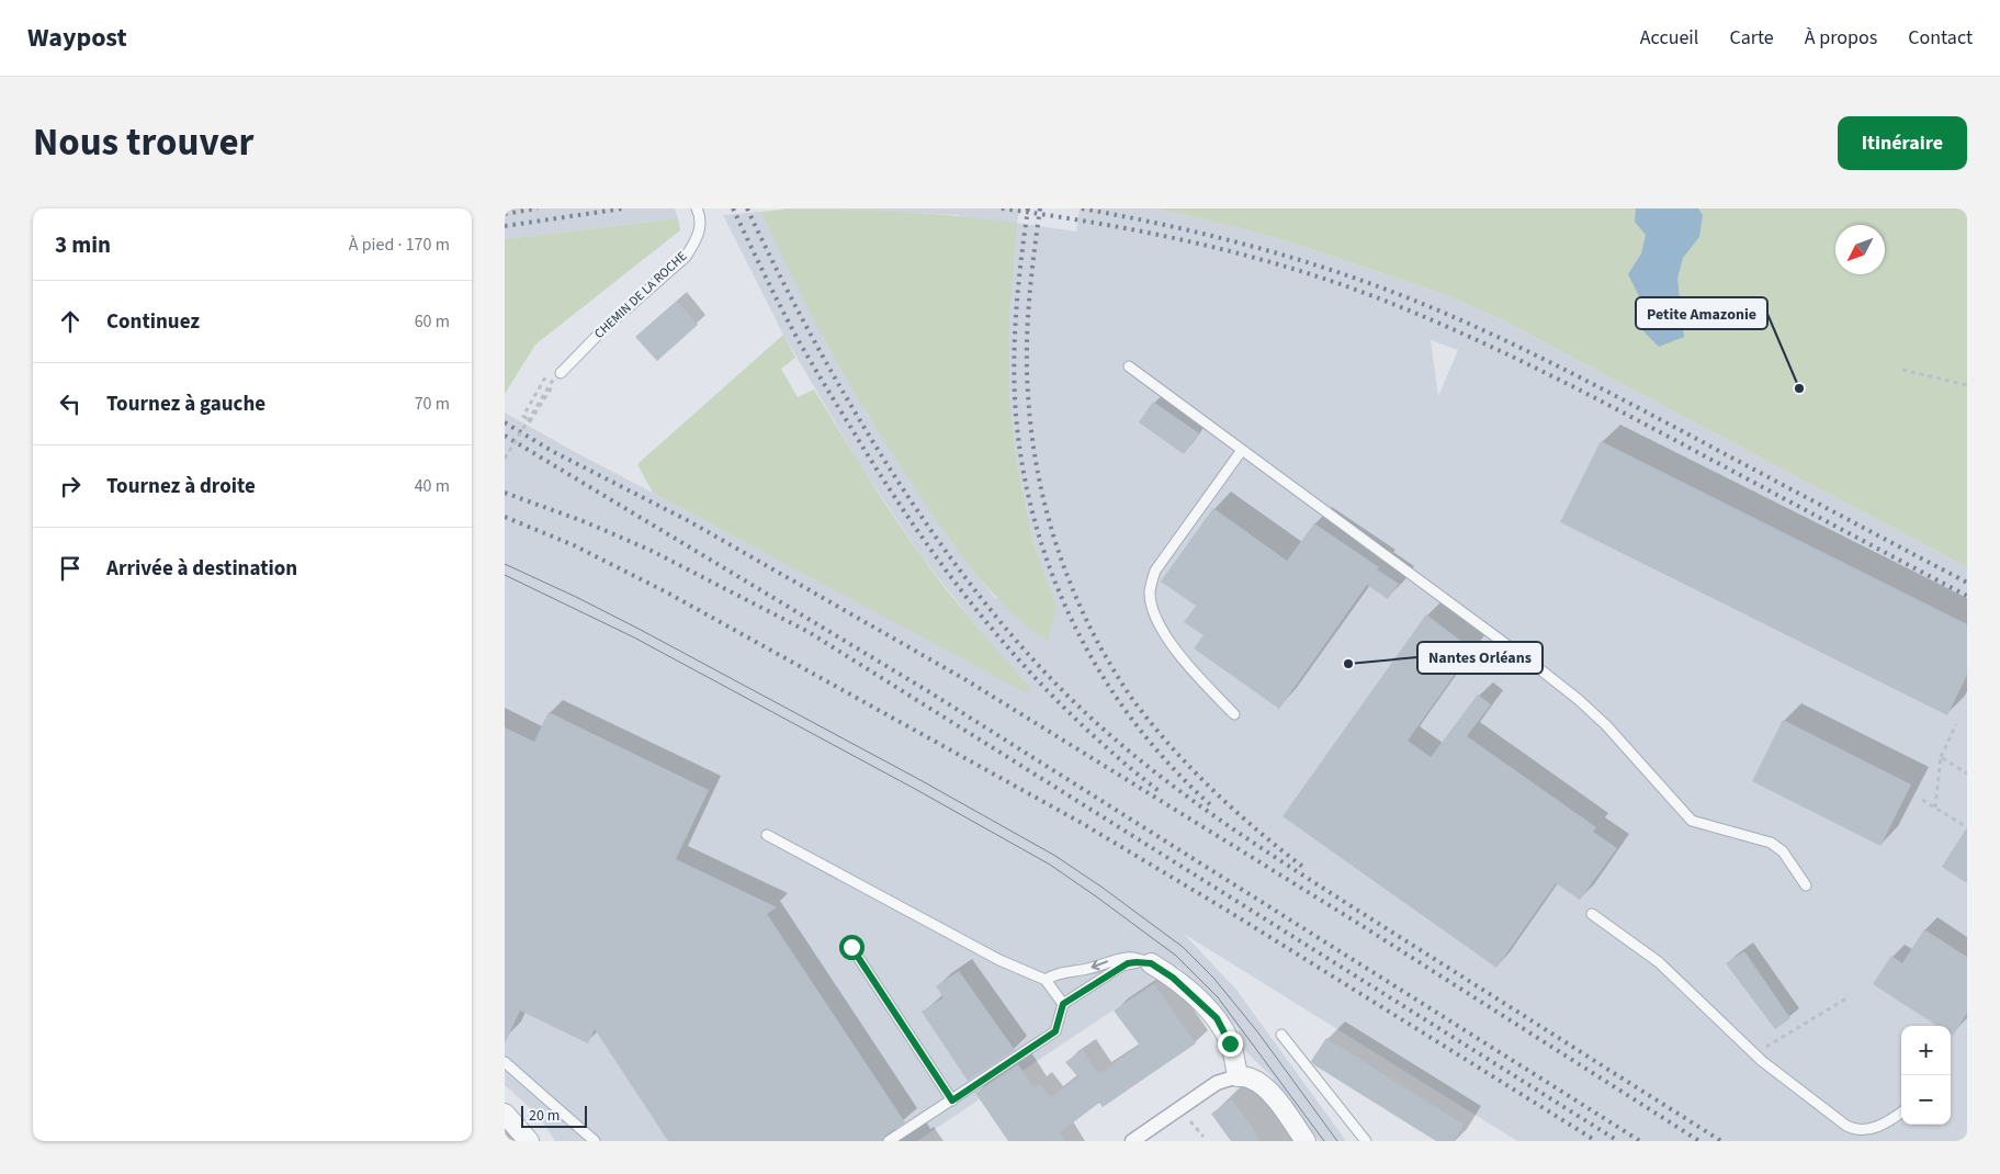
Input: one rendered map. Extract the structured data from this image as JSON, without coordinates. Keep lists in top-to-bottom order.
{
  "streets": {
    "lane": ["CHEMIN DE LA ROCHE"]
  },
  "places": ["Petite Amazonie", "Nantes Orléans"],
  "scale_bar": "20 m",
  "north": "bottom left",
  "page": {
    "header": "Waypost",
    "nav": [
      "Accueil",
      "Carte",
      "À propos",
      "Contact"
    ],
    "title": "Nous trouver",
    "buttons": "Itinéraire",
    "heading": ["3 min", "À pied · 170 m"],
    "list": [
      ["Continuez", "60 m"],
      ["Tournez à gauche", "70 m"],
      ["Tournez à droite", "40 m"],
      "Arrivée à destination"
    ],
    "map_buttons": ["+", "−"],
    "scale": "20 m"
  }
}
